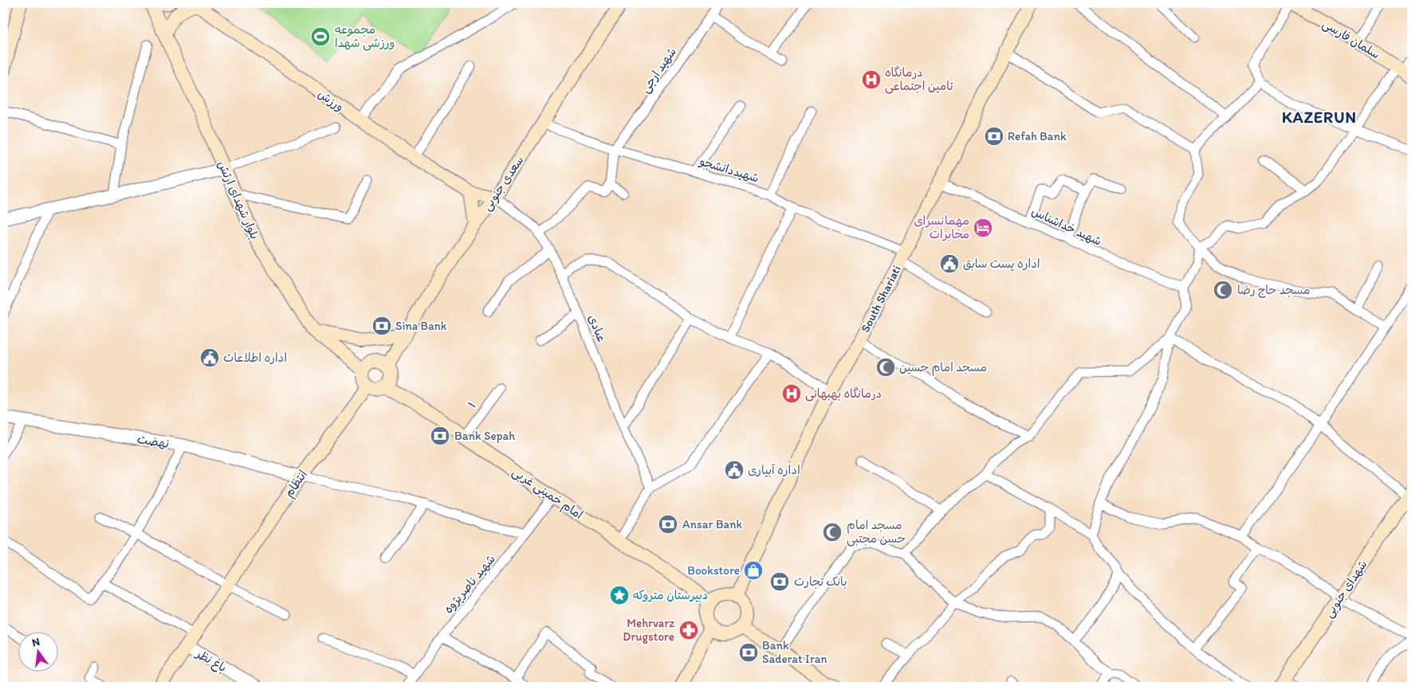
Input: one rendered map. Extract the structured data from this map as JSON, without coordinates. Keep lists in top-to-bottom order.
{
  "streets": {
    "main road": [
      "سلمان فارسی",
      "ورزش",
      "سعدی جنوبی",
      "بلوار شهدای ارتش",
      "South Shariati",
      "انتظام",
      "امام خمینی غربی",
      "شهدای جنوبی"
    ],
    "street": [
      "شهید ارجی",
      "شهیددانشجو",
      "شهید خداشناس",
      "عبادی",
      "۱",
      "نهضت",
      "شهید ناصرپژوه",
      "باغ نظر"
    ]
  },
  "crossings": [
    ["شهید ارجی", "شهیددانشجو"],
    ["ورزش", "سعدی جنوبی"],
    ["ورزش", "عبادی"],
    ["شهیددانشجو", "سعدی جنوبی"],
    ["شهیددانشجو", "South Shariati"],
    ["سعدی جنوبی", "بلوار شهدای ارتش"],
    ["سعدی جنوبی", "عبادی"],
    ["سعدی جنوبی", "انتظام"],
    ["سعدی جنوبی", "امام خمینی غربی"],
    ["بلوار شهدای ارتش", "انتظام"],
    ["بلوار شهدای ارتش", "امام خمینی غربی"],
    ["شهید خداشناس", "South Shariati"],
    ["South Shariati", "امام خمینی غربی"],
    ["۱", "امام خمینی غربی"],
    ["نهضت", "انتظام"],
    ["انتظام", "امام خمینی غربی"],
    ["انتظام", "باغ نظر"],
    ["امام خمینی غربی", "شهید ناصرپژوه"]
  ],
  "districts": ["KAZERUN"],
  "places": {
    "sports": ["مجموعه ورزشی شهدا"],
    "hospital": ["درمانگاه تامین اجتماعی", "درمانگاه بهبهانی"],
    "bank": [
      "Refah Bank",
      "Sina Bank",
      "Bank Sepah",
      "Ansar Bank",
      "بانک تجارت",
      "Bank Saderat Iran"
    ],
    "hotel": ["مهمانسرای مخابرات"],
    "public building": ["اداره پست سابق", "اداره اطلاعات", "اداره آبیاری"],
    "mosque": ["مسجد حاج رضا", "مسجد امام حسین", "مسجد امام حسن مجتبی"],
    "shop": ["Bookstore"],
    "place": ["دبیرستان متروکه"],
    "pharmacy": ["Mehrvarz Drugstore"]
  },
  "north": "top"
}
